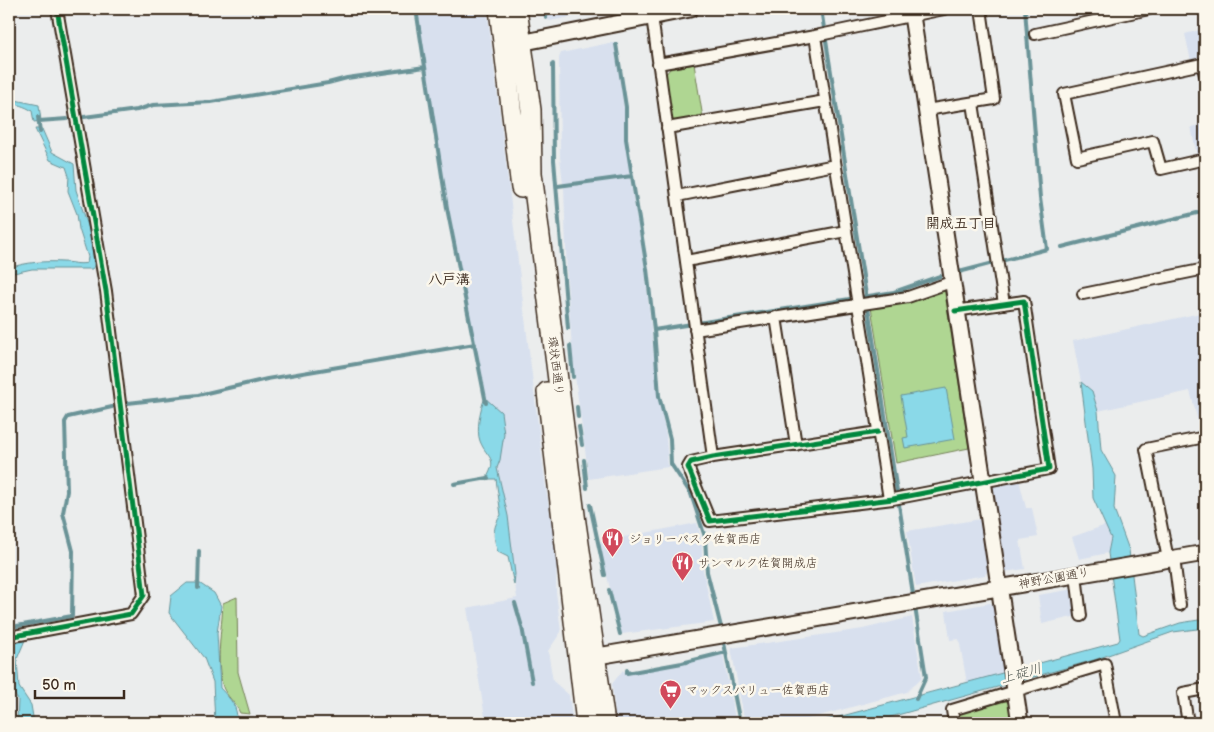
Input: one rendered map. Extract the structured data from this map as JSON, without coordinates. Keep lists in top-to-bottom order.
{
  "streets": {
    "highway": ["環状西通り"],
    "street": ["神野公園通り"]
  },
  "crossings": [
    ["環状西通り", "神野公園通り"]
  ],
  "districts": ["開成五丁目", "八戸溝"],
  "water": ["上碇川"],
  "places": {
    "restaurant": ["ジョリーパスタ佐賀西店", "サンマルク佐賀開成店"],
    "supermarket": ["マックスバリュー佐賀西店"]
  },
  "scale_bar": "50 m"
}
